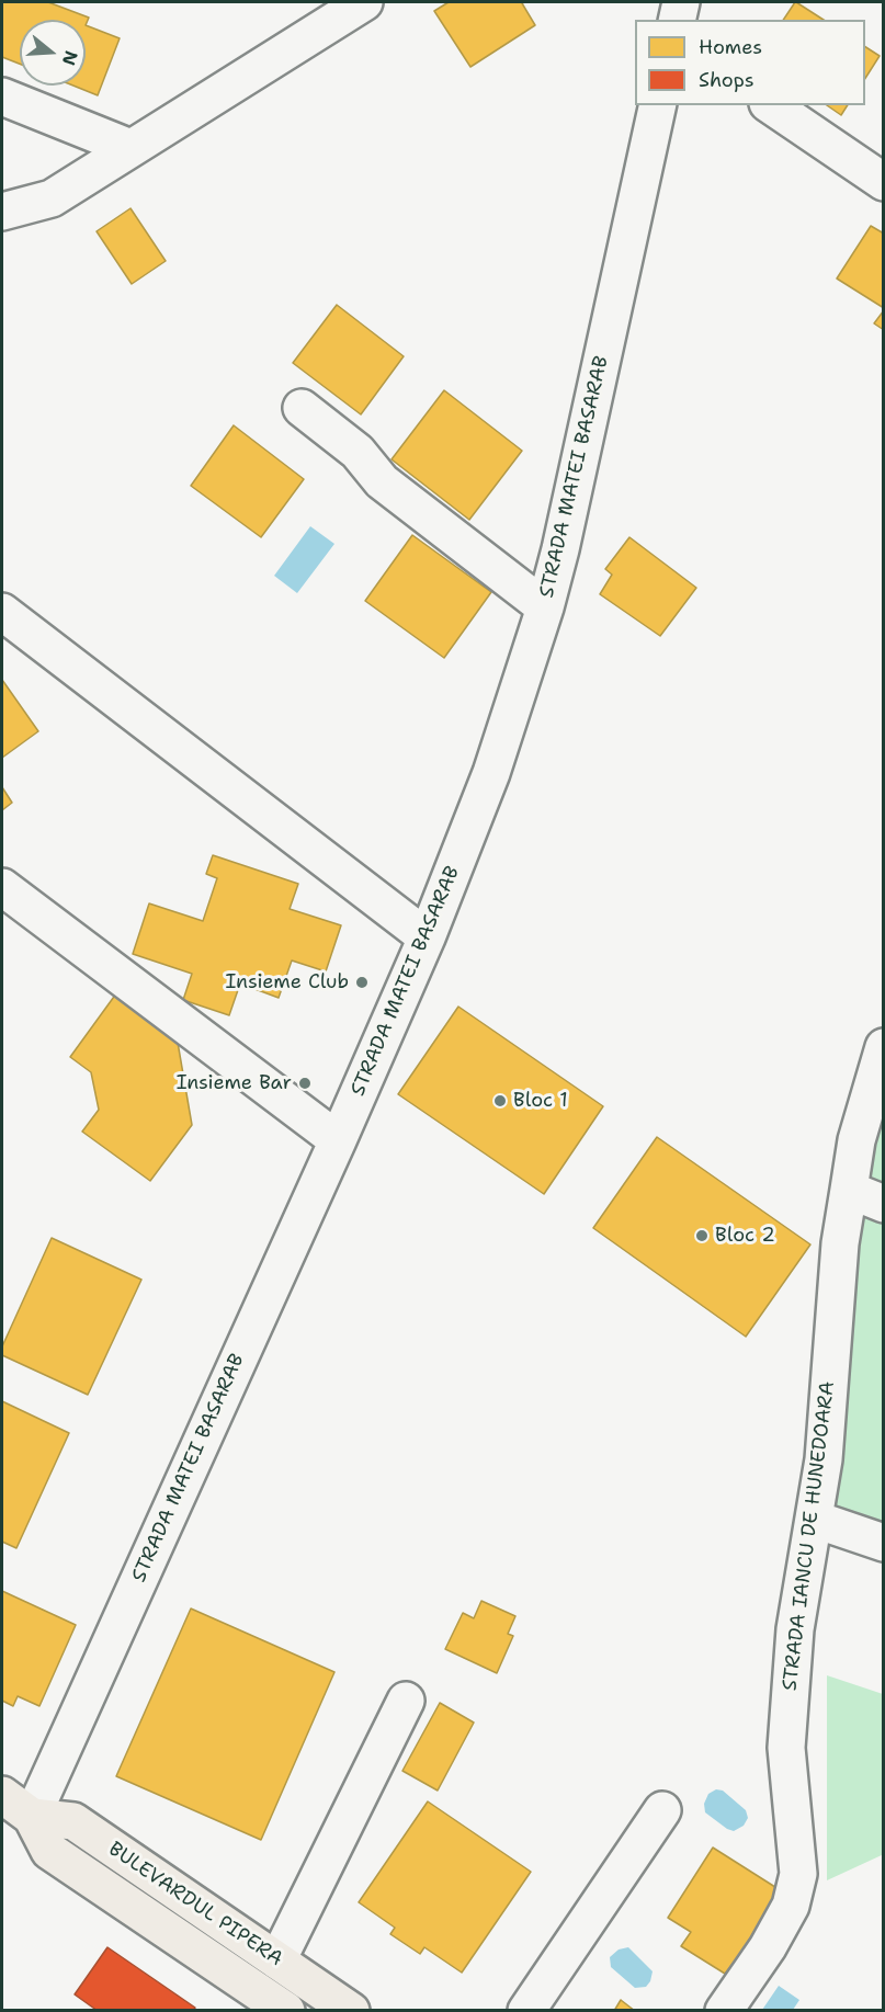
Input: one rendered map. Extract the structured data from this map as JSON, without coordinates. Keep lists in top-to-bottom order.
{
  "streets": {
    "main road": ["BULEVARDUL PIPERA"],
    "street": ["STRADA MATEI BASARAB", "STRADA IANCU DE HUNEDOARA"]
  },
  "crossings": [
    ["STRADA MATEI BASARAB", "BULEVARDUL PIPERA"]
  ],
  "places": [
    "Insieme Club",
    "Insieme Bar",
    "Bloc 1",
    "Bloc 2"
  ],
  "legend": ["Homes", "Shops"],
  "north": "right"
}
